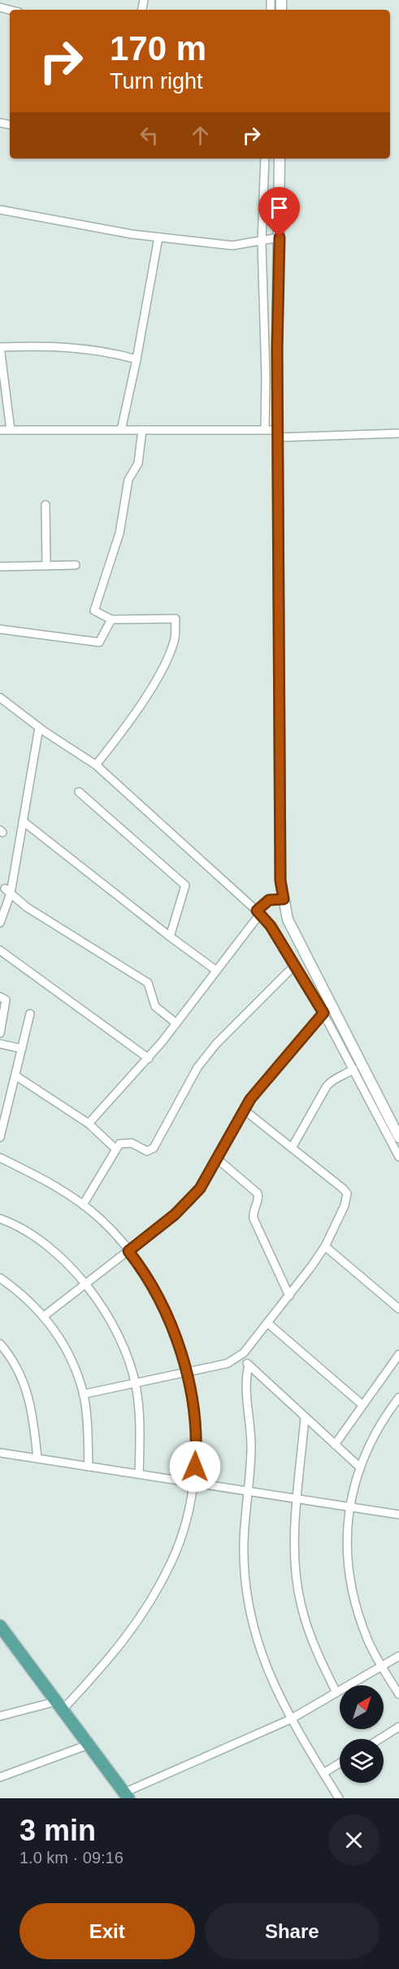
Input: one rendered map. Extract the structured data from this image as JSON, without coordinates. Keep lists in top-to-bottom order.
{
  "north": "top right",
  "page": {
    "turn": ["170 m", "Turn right"],
    "heading": ["3 min", "1.0 km · 09:16"],
    "buttons": ["Exit", "Share"]
  }
}
